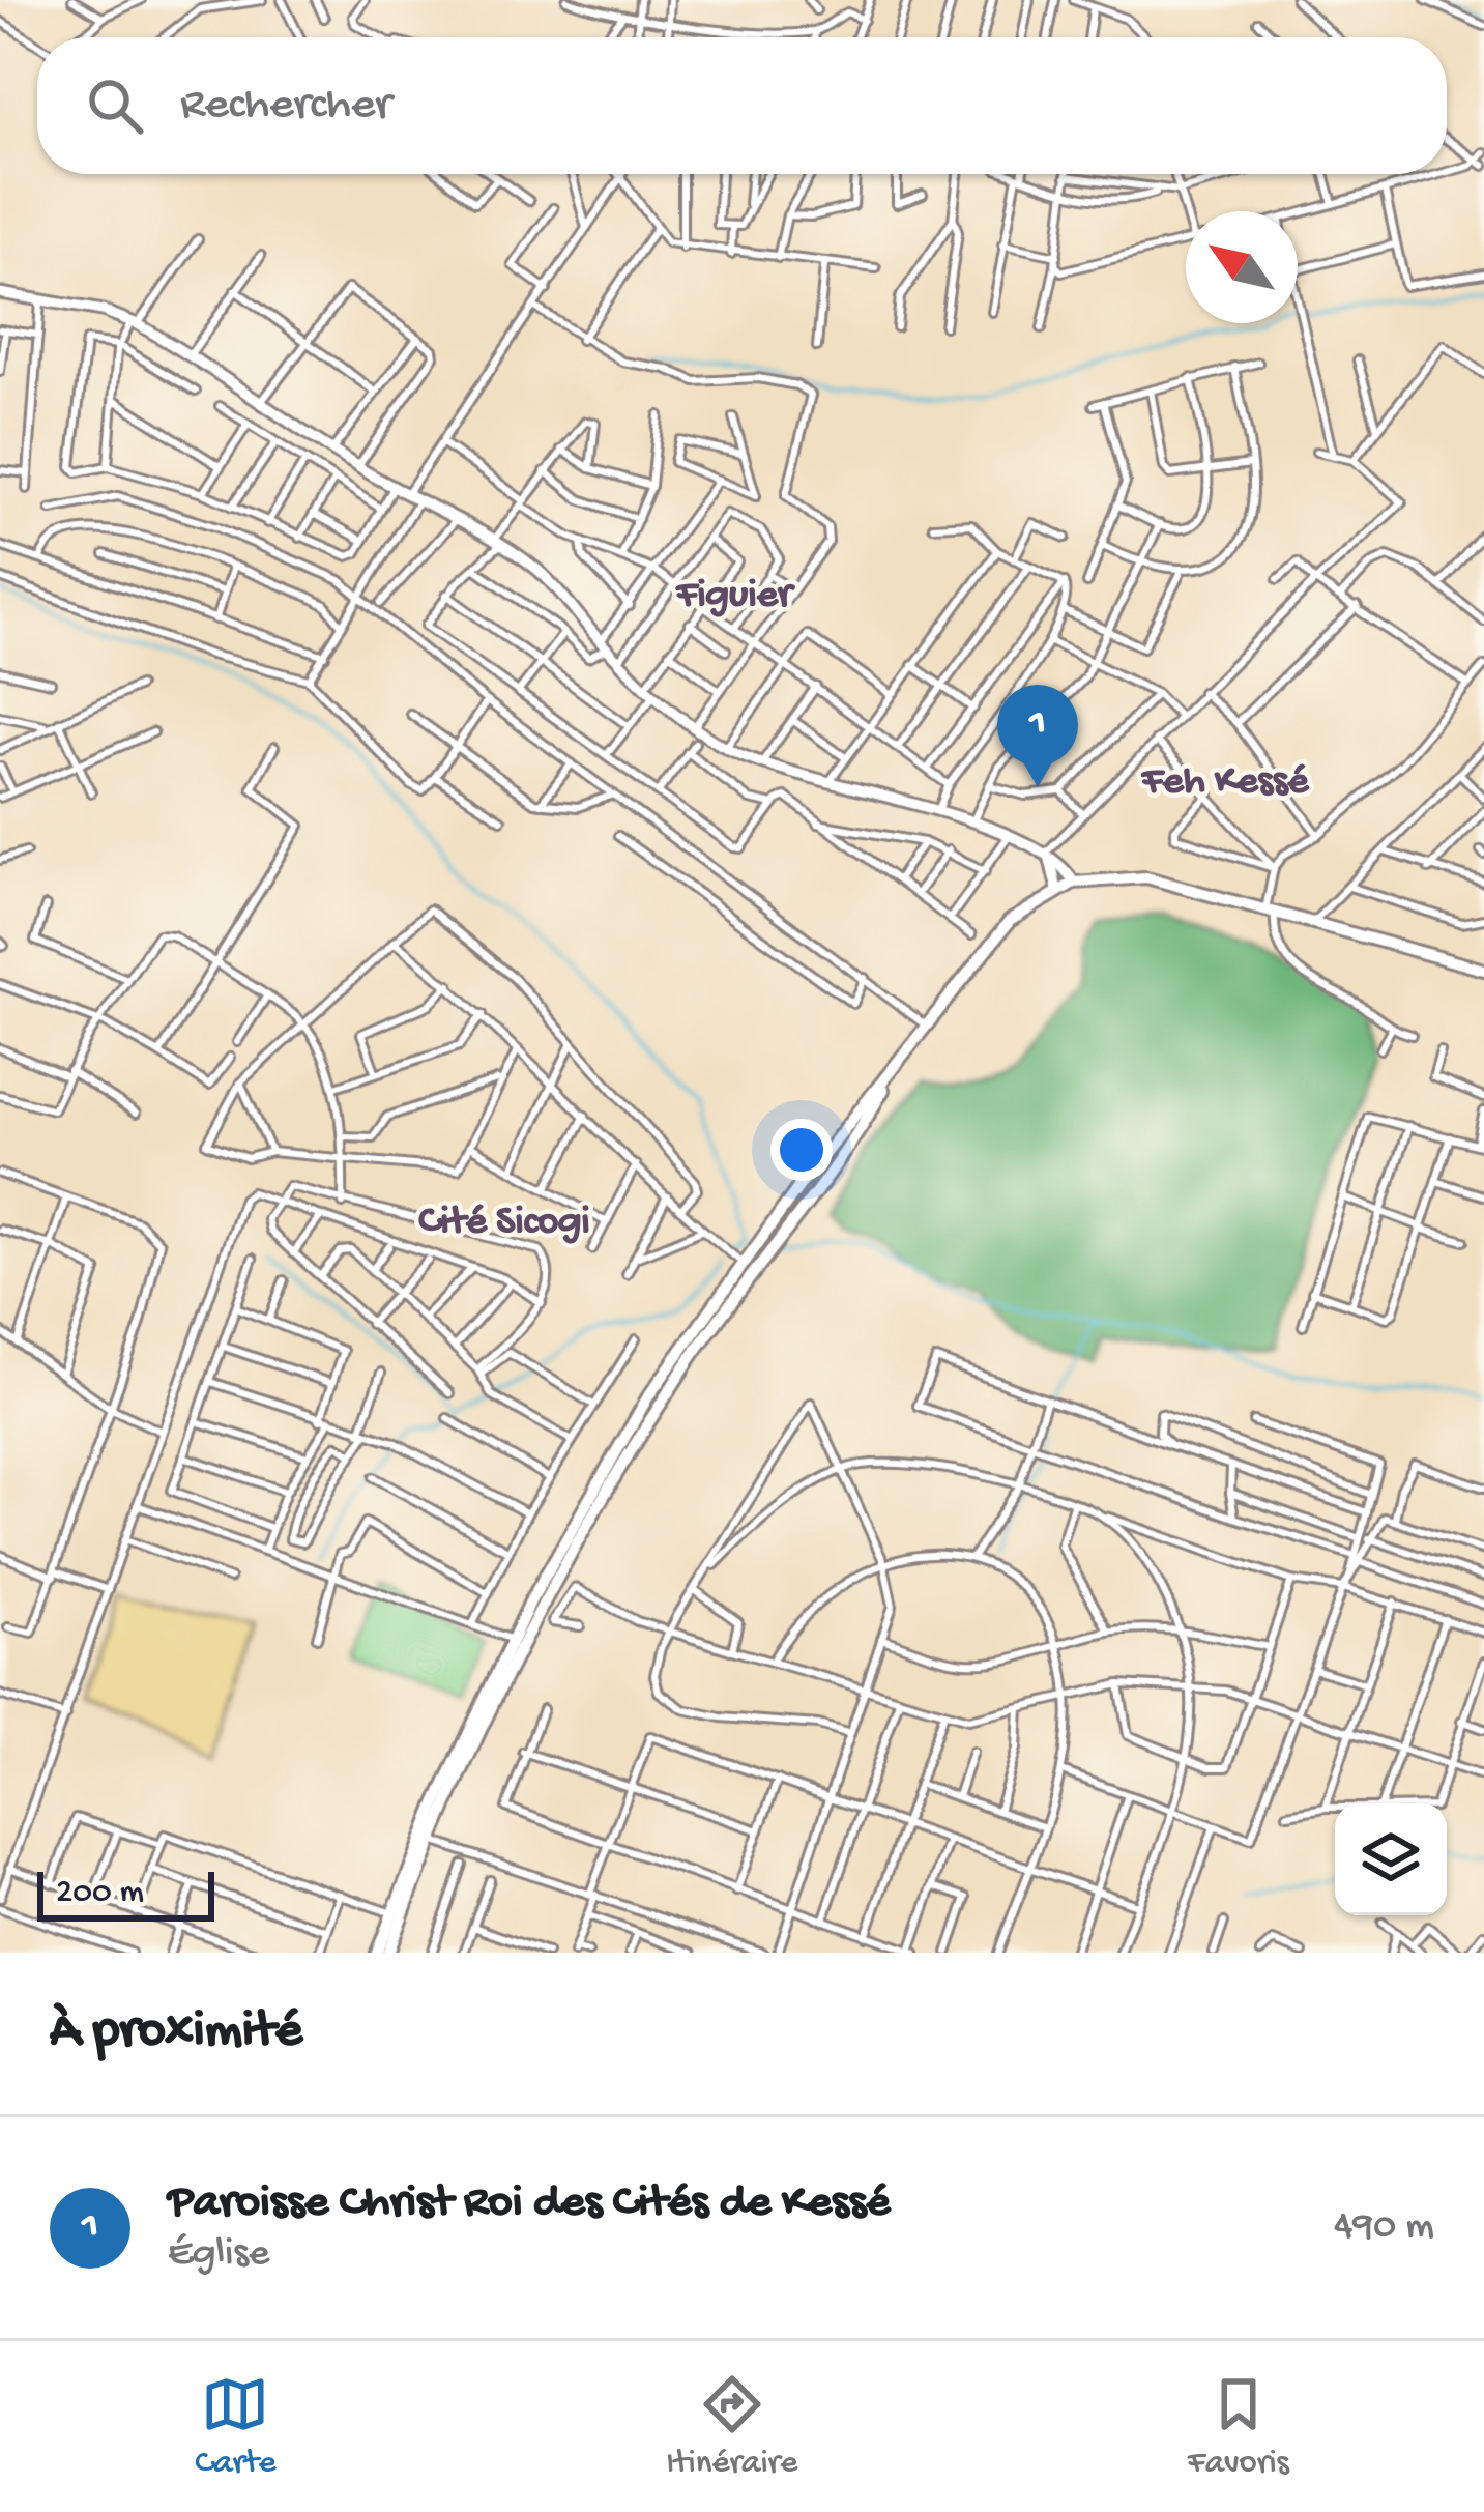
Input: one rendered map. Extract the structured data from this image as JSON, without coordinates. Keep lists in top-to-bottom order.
{
  "districts": ["Figuier", "Feh Kessé", "Cité Sicogi"],
  "scale_bar": "200 m",
  "north": "top left",
  "page": {
    "search": "Rechercher",
    "pins": "1",
    "scale": "200 m",
    "heading": "À proximité",
    "list": [
      {
        "mark": "1",
        "name": "Paroisse Christ Roi des Cités de Kessé",
        "note": "Église",
        "value": "490 m"
      }
    ],
    "nav": ["Carte", "Itinéraire", "Favoris"]
  }
}
